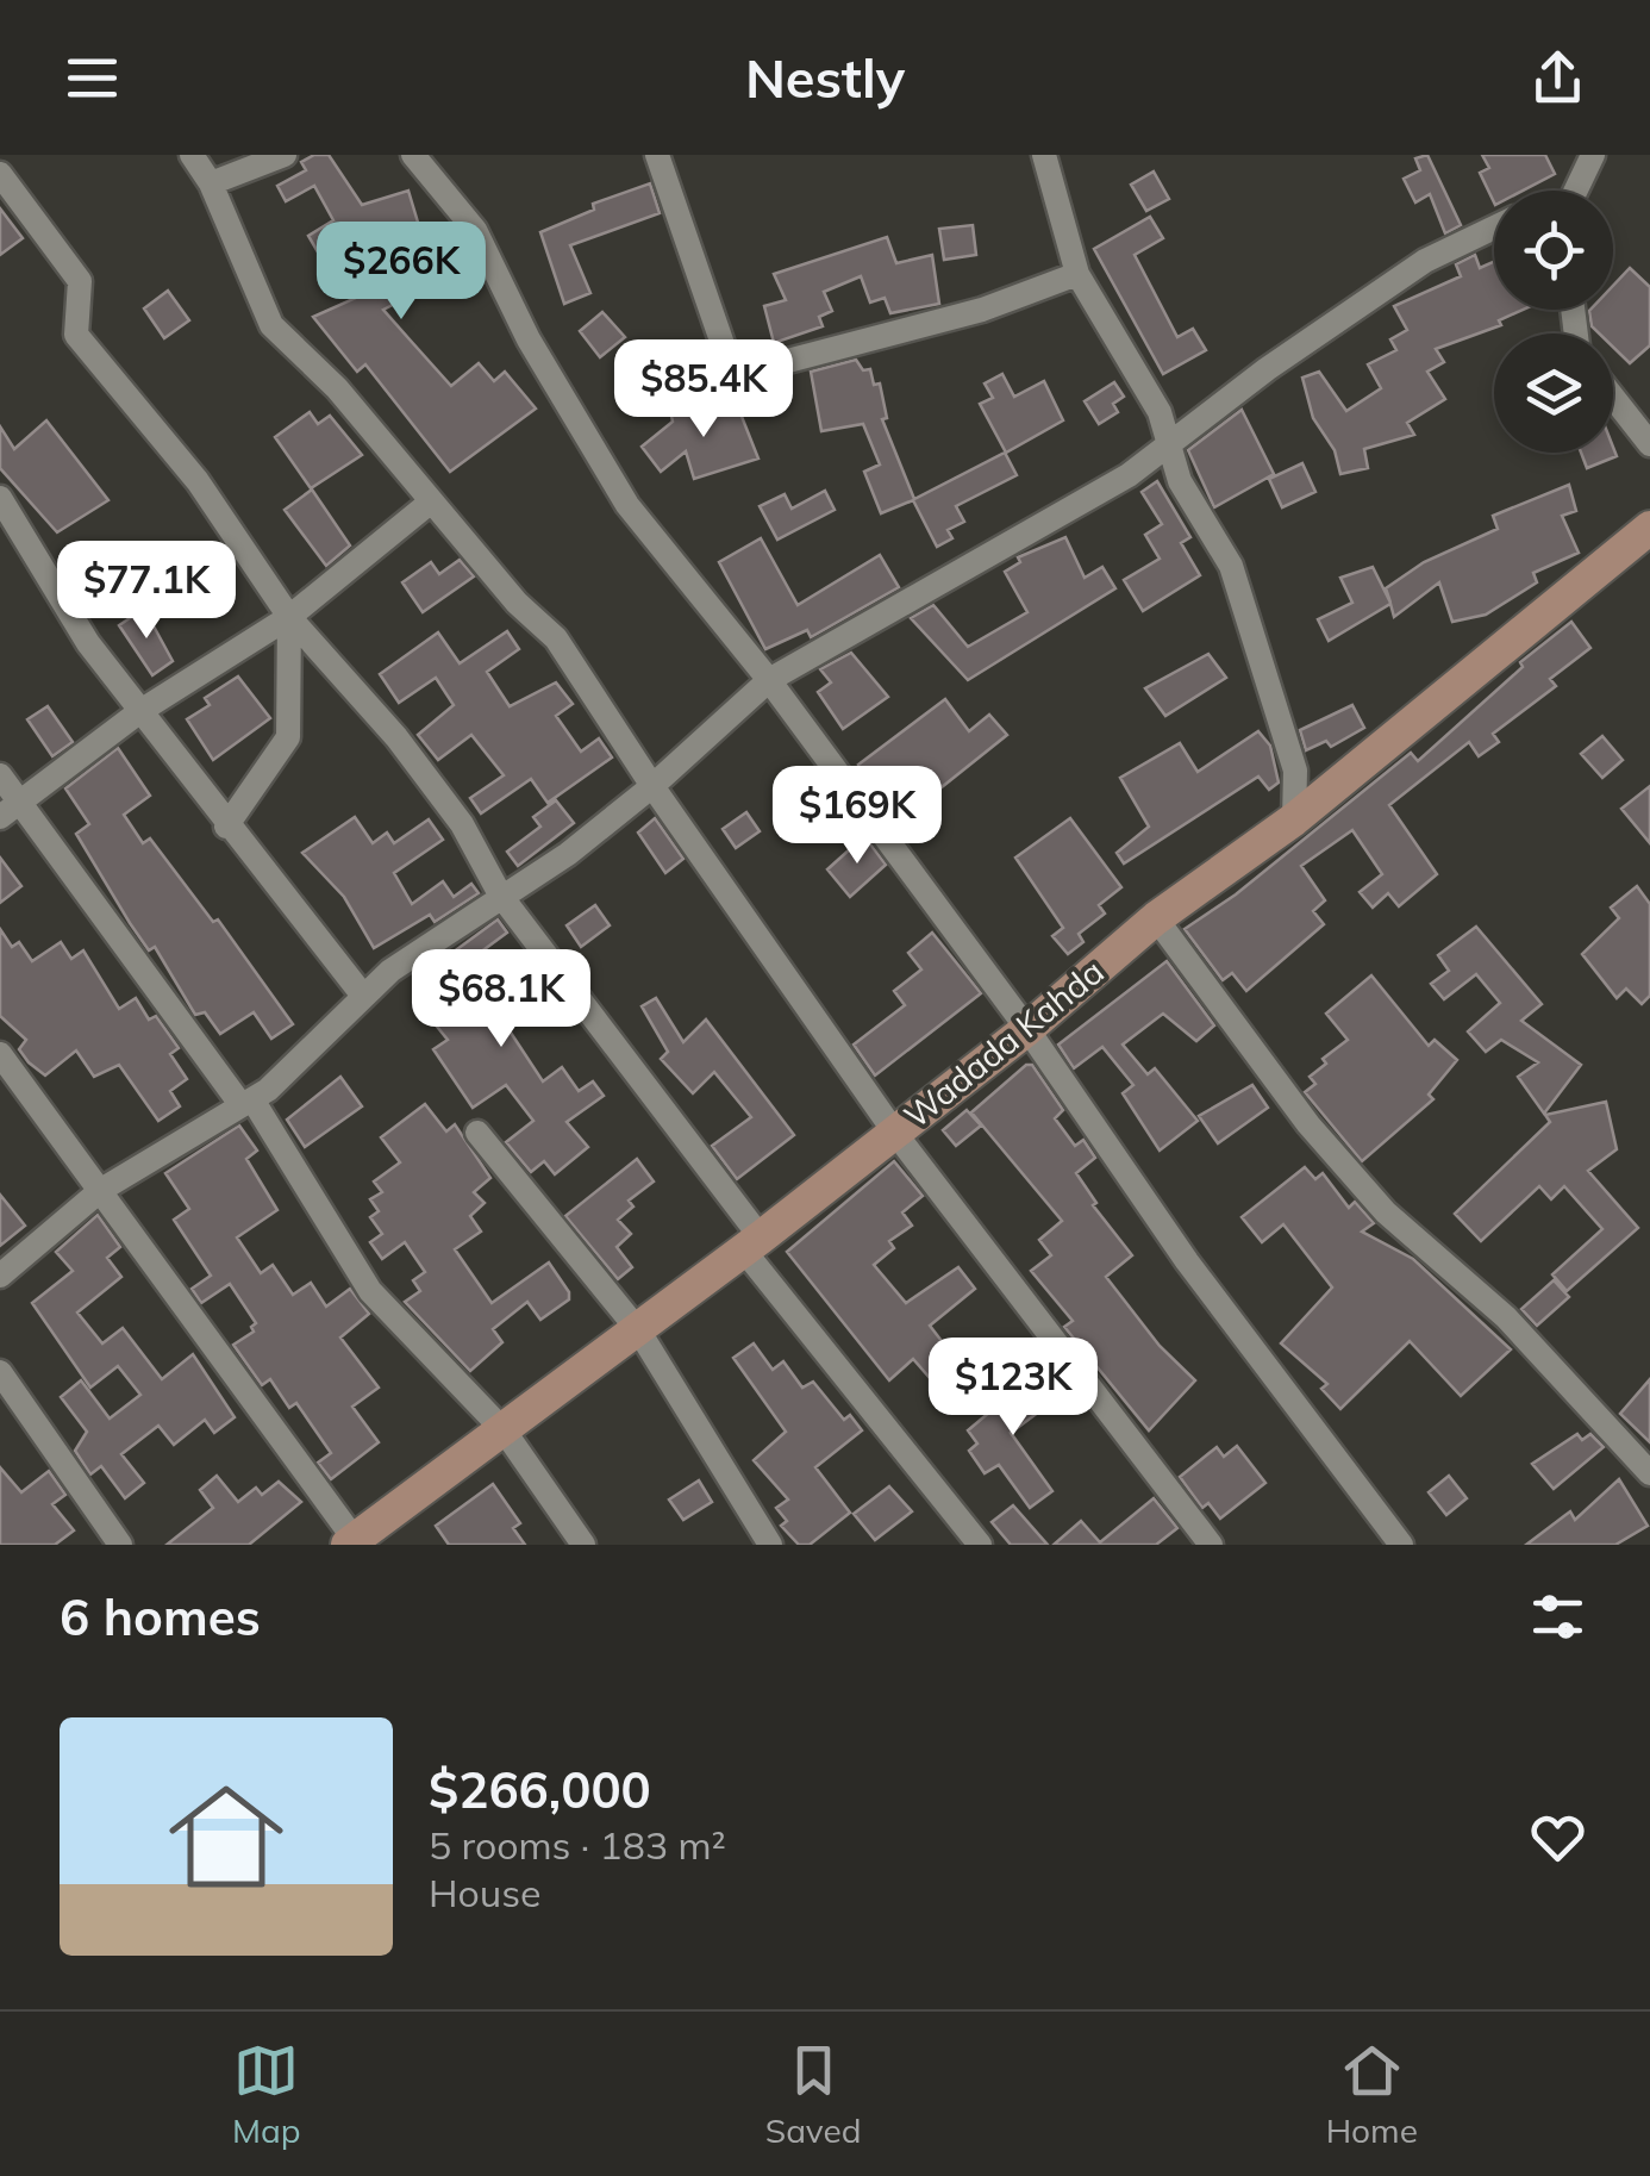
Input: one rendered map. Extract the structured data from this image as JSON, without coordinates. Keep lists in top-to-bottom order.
{
  "streets": {
    "main road": ["Wadada Kahda"]
  },
  "page": {
    "header": "Nestly",
    "price": [
      "$266K",
      "$85.4K",
      "$77.1K",
      "$169K",
      "$68.1K",
      "$123K"
    ],
    "heading": "6 homes",
    "list": [
      {
        "name": "$266,000",
        "note": "5 rooms · 183 m² · House"
      }
    ],
    "tabs": ["Map", "Saved", "Home"]
  }
}
